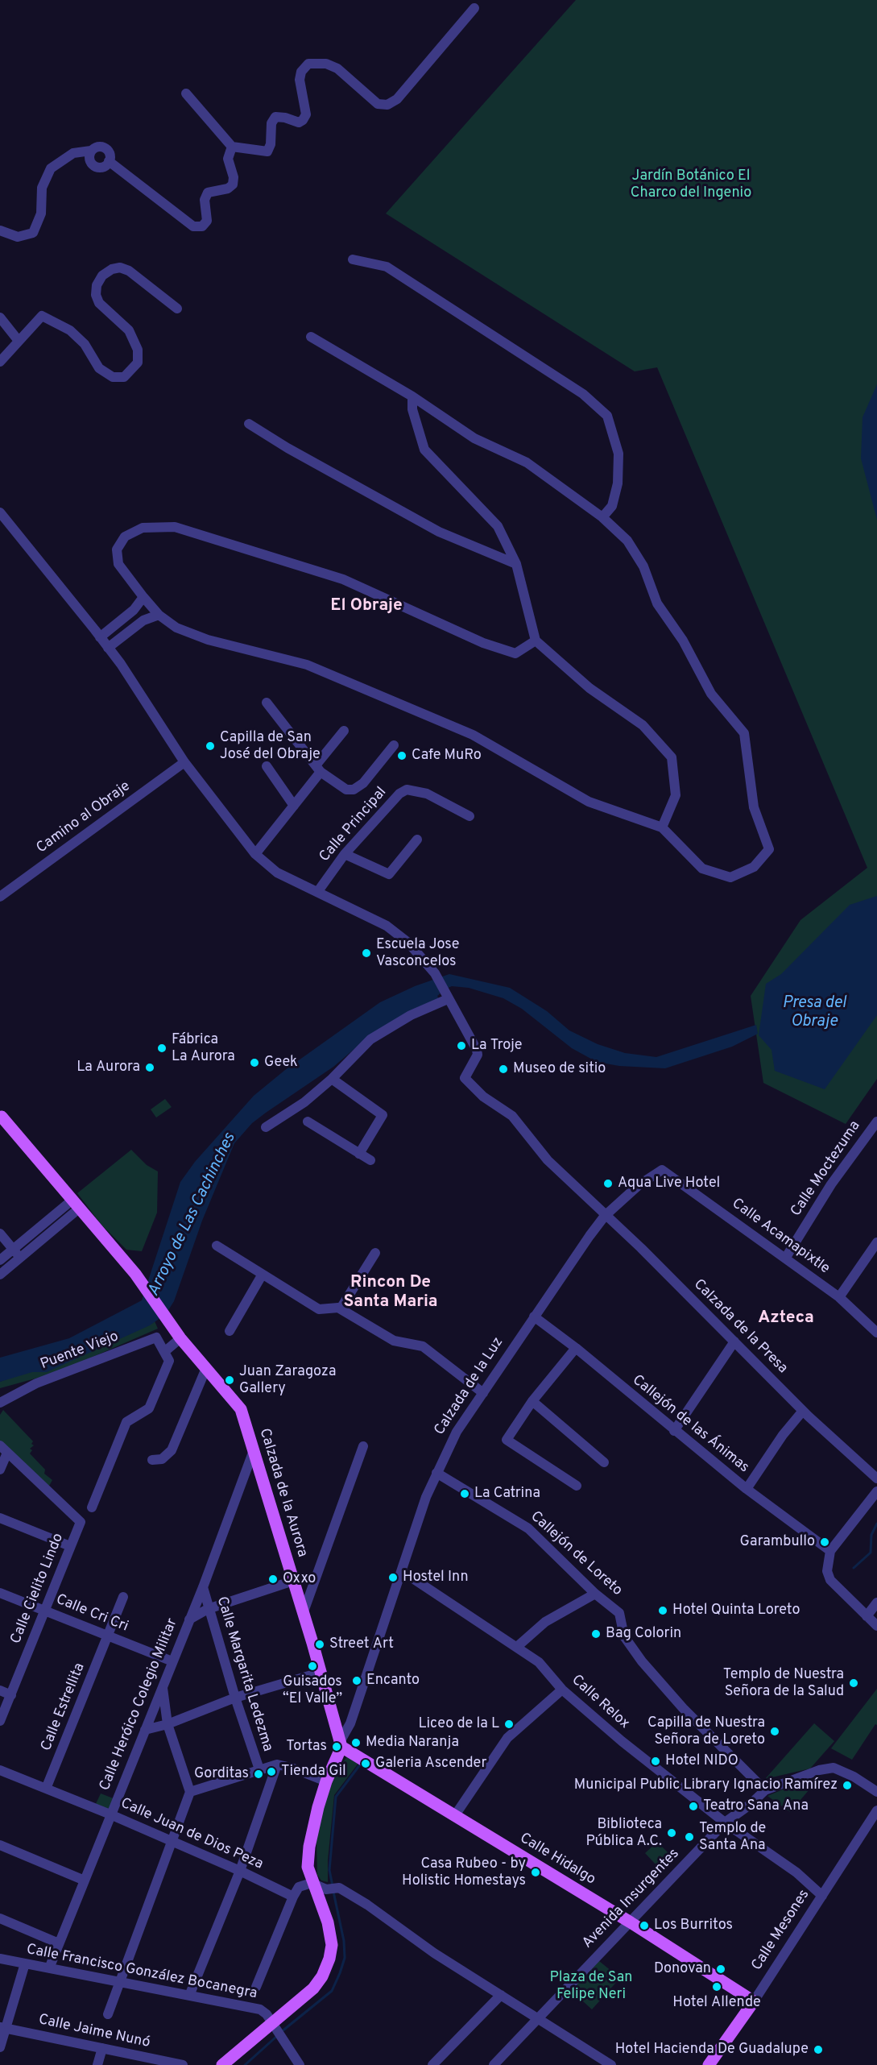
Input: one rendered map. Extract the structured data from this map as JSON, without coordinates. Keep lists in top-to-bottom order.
{
  "streets": {
    "main road": [
      "Calzada de la Luz",
      "Calzada de la Aurora",
      "Calle Hidalgo",
      "Calle Mesones"
    ],
    "street": [
      "Camino al Obraje",
      "Calle Principal",
      "Calle Moctezuma",
      "Calle Acamapixtle",
      "Calzada de la Presa",
      "Puente Viejo",
      "Callejón de las Ánimas",
      "Callejón de Loreto",
      "Calle Cielito Lindo",
      "Calle Cri Cri",
      "Calle Margarita Ledezma",
      "Calle Relox",
      "Calle Heróico Colegio Militar",
      "Calle Estrellita",
      "Calle Juan de Dios Peza",
      "Avenida Insurgentes",
      "Calle Francisco González Bocanegra",
      "Calle Jaime Nunó"
    ]
  },
  "crossings": [
    ["Calle Moctezuma", "Calle Acamapixtle"],
    ["Calle Acamapixtle", "Calzada de la Luz"],
    ["Calzada de la Presa", "Calzada de la Luz"],
    ["Calzada de la Luz", "Callejón de las Ánimas"],
    ["Calzada de la Luz", "Calzada de la Aurora"],
    ["Calzada de la Luz", "Callejón de Loreto"],
    ["Calzada de la Luz", "Calle Relox"],
    ["Calzada de la Luz", "Calle Hidalgo"],
    ["Calzada de la Luz", "Calle Francisco González Bocanegra"],
    ["Calzada de la Aurora", "Calle Heróico Colegio Militar"],
    ["Calzada de la Aurora", "Calle Hidalgo"],
    ["Callejón de Loreto", "Avenida Insurgentes"],
    ["Calle Cielito Lindo", "Calle Cri Cri"],
    ["Calle Cri Cri", "Calle Heróico Colegio Militar"],
    ["Calle Cri Cri", "Calle Estrellita"],
    ["Calle Margarita Ledezma", "Calle Heróico Colegio Militar"],
    ["Calle Relox", "Avenida Insurgentes"],
    ["Calle Relox", "Calle Mesones"],
    ["Calle Heróico Colegio Militar", "Calle Juan de Dios Peza"],
    ["Calle Heróico Colegio Militar", "Calle Francisco González Bocanegra"],
    ["Calle Estrellita", "Calle Juan de Dios Peza"],
    ["Calle Hidalgo", "Avenida Insurgentes"],
    ["Calle Hidalgo", "Calle Mesones"]
  ],
  "districts": ["El Obraje", "Rincon De Santa Maria", "Azteca"],
  "water": ["Presa del Obraje", "Arroyo de Las Cachinches"],
  "parks": ["Jardín Botánico El Charco del Ingenio", "Plaza de San Felipe Neri"],
  "places": [
    "Capilla de San José del Obraje",
    "Cafe MuRo",
    "Escuela Jose Vasconcelos",
    "La Troje",
    "Fábrica La Aurora",
    "Geek",
    "La Aurora",
    "Museo de sitio",
    "Aqua Live Hotel",
    "Juan Zaragoza Gallery",
    "La Catrina",
    "Garambullo",
    "Hostel Inn",
    "Oxxo",
    "Hotel Quinta Loreto",
    "Bag Colorin",
    "Street Art",
    "Guisados “El Valle”",
    "Encanto",
    "Templo de Nuestra Señora de la Salud",
    "Liceo de la L",
    "Capilla de Nuestra Señora de Loreto",
    "Media Naranja",
    "Tortas",
    "Hotel NIDO",
    "Galeria Ascender",
    "Tienda Gil",
    "Gorditas",
    "Municipal Public Library Ignacio Ramírez",
    "Teatro Sana Ana",
    "Biblioteca Pública A.C.",
    "Templo de Santa Ana",
    "Casa Rubeo - by Holistic Homestays",
    "Los Burritos",
    "Donovan",
    "Hotel Allende",
    "Hotel Hacienda De Guadalupe"
  ]
}
